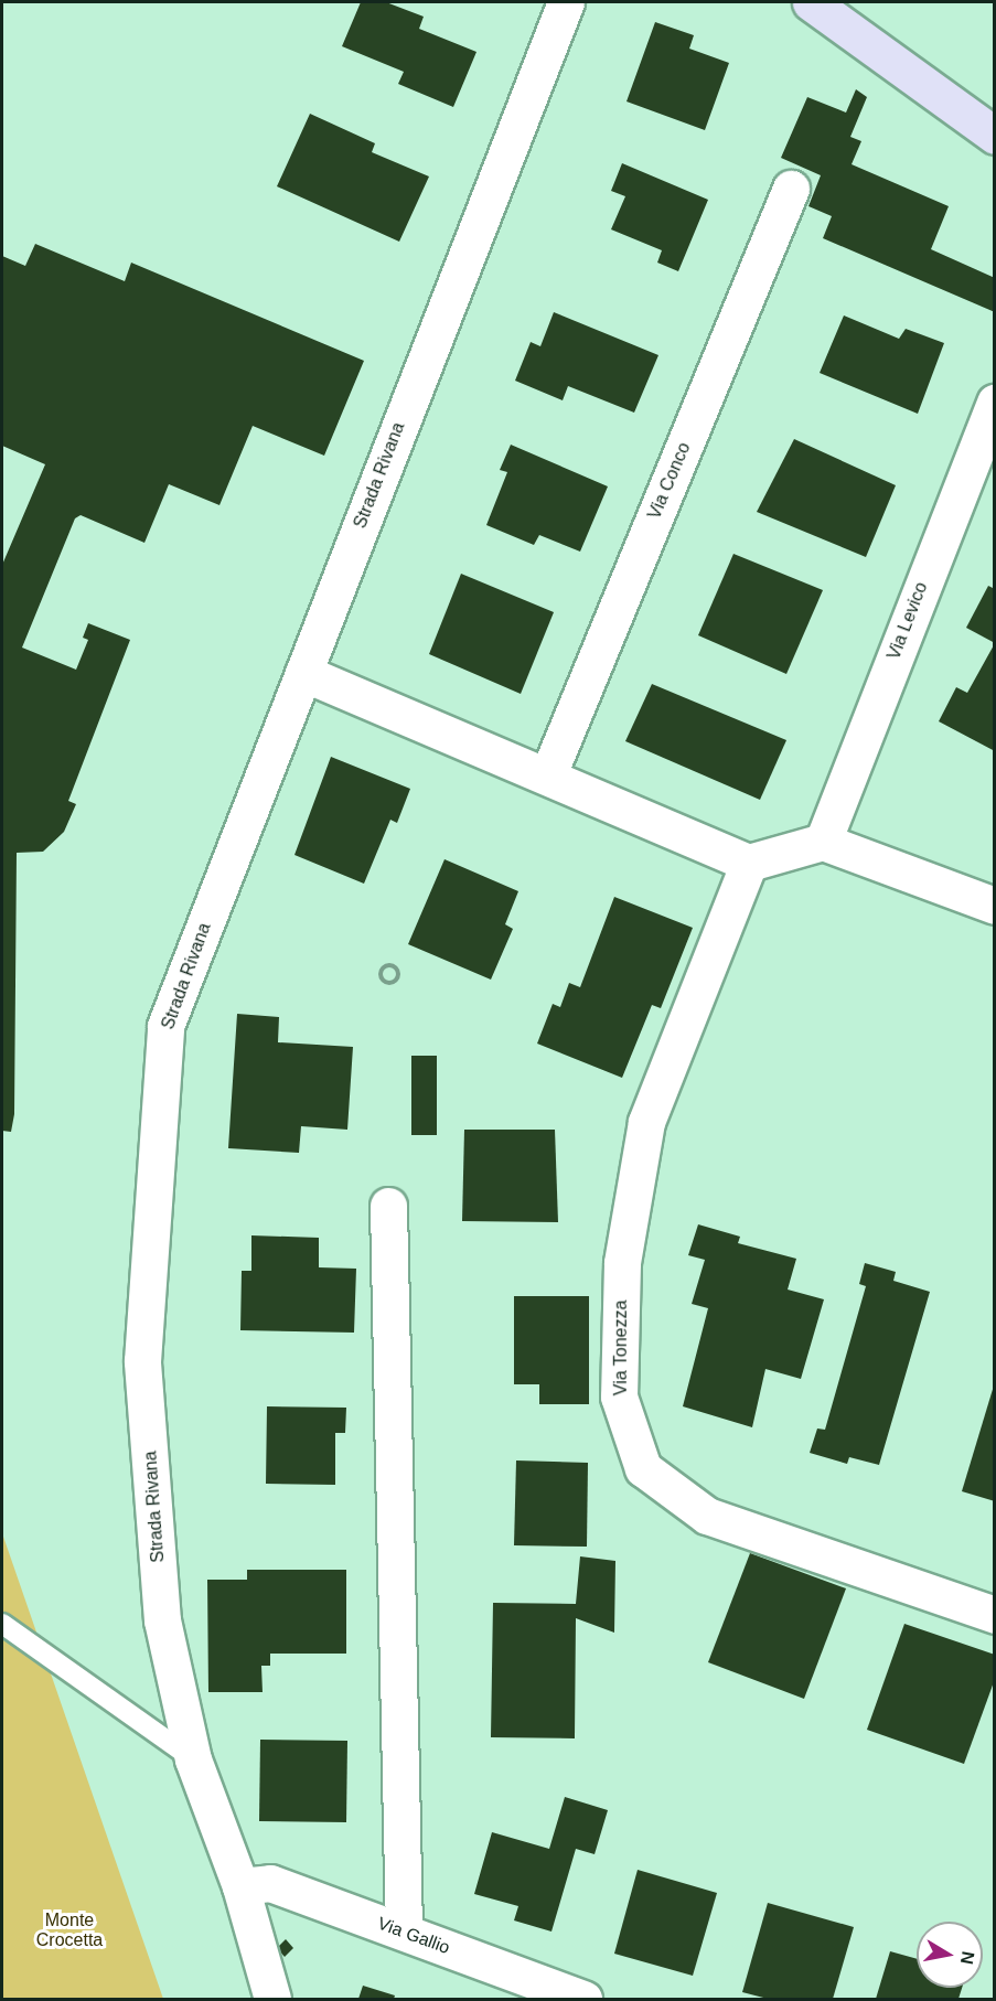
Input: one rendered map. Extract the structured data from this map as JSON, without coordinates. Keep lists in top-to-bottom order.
{
  "streets": {
    "street": [
      "Strada Rivana",
      "Via Conco",
      "Via Levico",
      "Via Tonezza",
      "Via Gallio"
    ]
  },
  "crossings": [
    ["Strada Rivana", "Via Gallio"]
  ],
  "parks": ["Monte Crocetta"],
  "north": "right"
}
